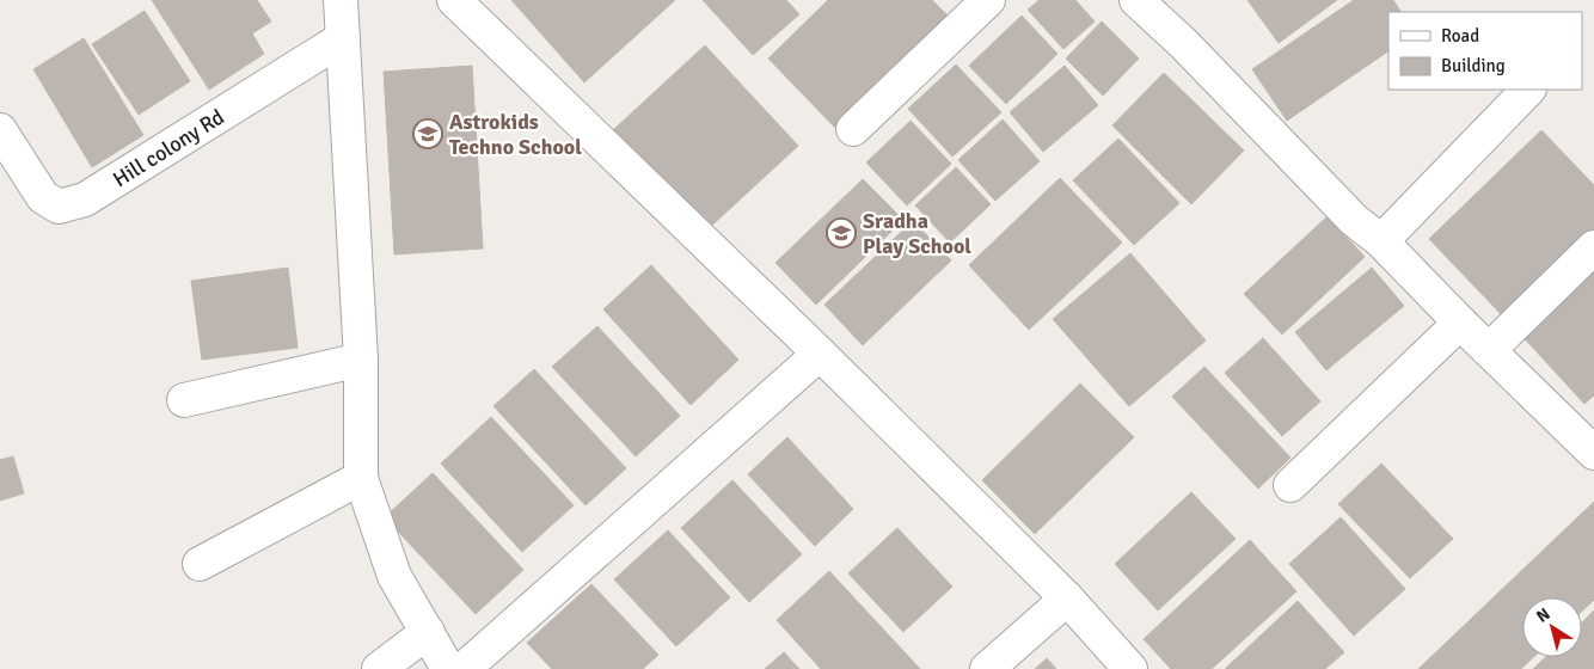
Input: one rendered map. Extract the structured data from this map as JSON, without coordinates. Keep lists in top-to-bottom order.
{
  "streets": {
    "street": ["Hill colony Rd"]
  },
  "places": {
    "school or university": ["Astrokids Techno School", "Sradha Play School"]
  },
  "legend": ["Road", "Building"],
  "north": "top left"
}
